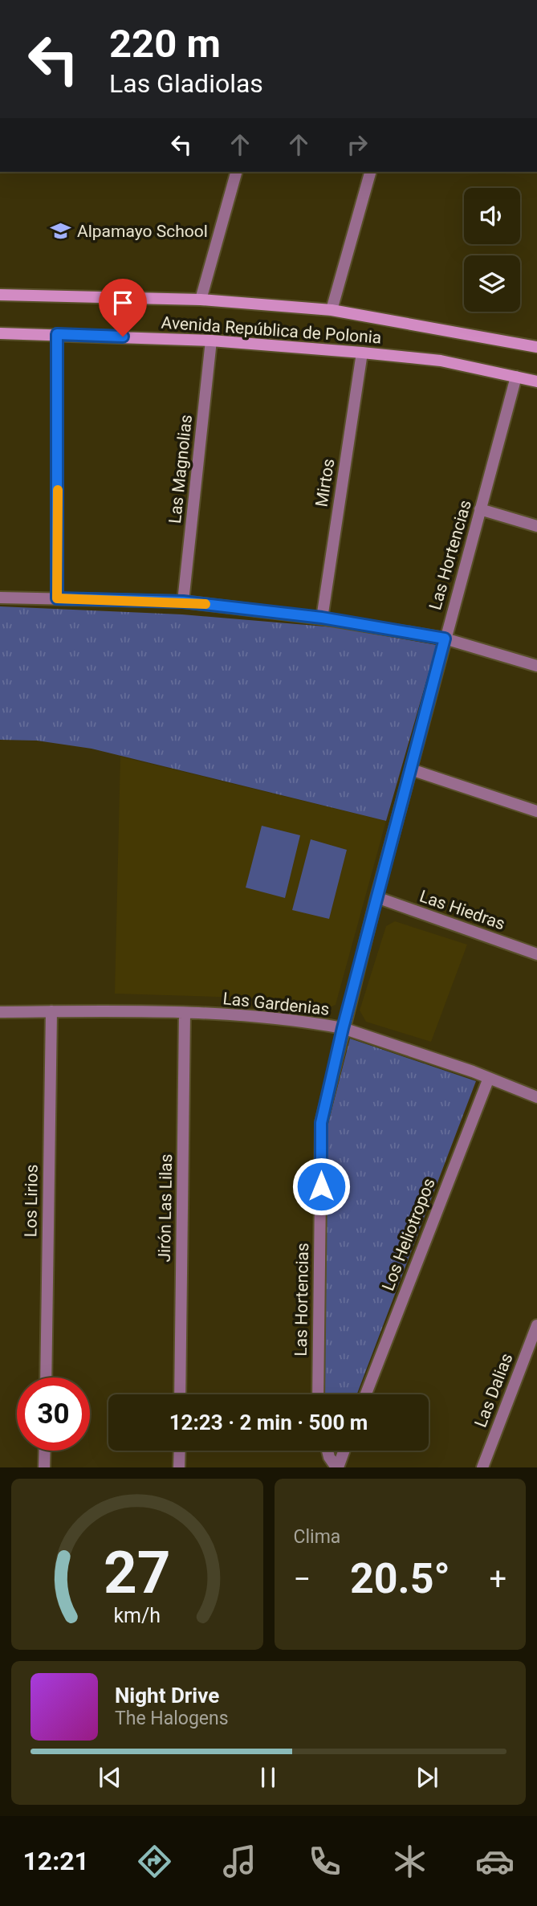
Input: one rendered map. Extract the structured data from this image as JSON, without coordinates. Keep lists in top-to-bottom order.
{
  "streets": {
    "main road": ["Avenida República de Polonia"],
    "street": [
      "Las Magnolias",
      "Mirtos",
      "Las Hortencias",
      "Las Hiedras",
      "Las Gardenias",
      "Los Lirios",
      "Jirón Las Lilas",
      "Los Heliotropos",
      "Las Dalias"
    ]
  },
  "crossings": [
    ["Avenida República de Polonia", "Las Magnolias"],
    ["Avenida República de Polonia", "Mirtos"],
    ["Avenida República de Polonia", "Las Hortencias"],
    ["Las Hortencias", "Las Hiedras"],
    ["Las Hortencias", "Las Gardenias"],
    ["Las Gardenias", "Los Lirios"],
    ["Las Gardenias", "Jirón Las Lilas"],
    ["Las Gardenias", "Los Heliotropos"]
  ],
  "places": {
    "school or university": ["Alpamayo School"]
  },
  "page": {
    "turn": ["220 m", "Las Gladiolas"],
    "limit": "30",
    "trip": "12:23 · 2 min · 500 m",
    "tile": "Clima",
    "heat": ["−", "20.5°", "+"],
    "song": ["Night Drive", "The Halogens"],
    "tabs": "12:21",
    "gauge": ["27", "km/h"]
  }
}
